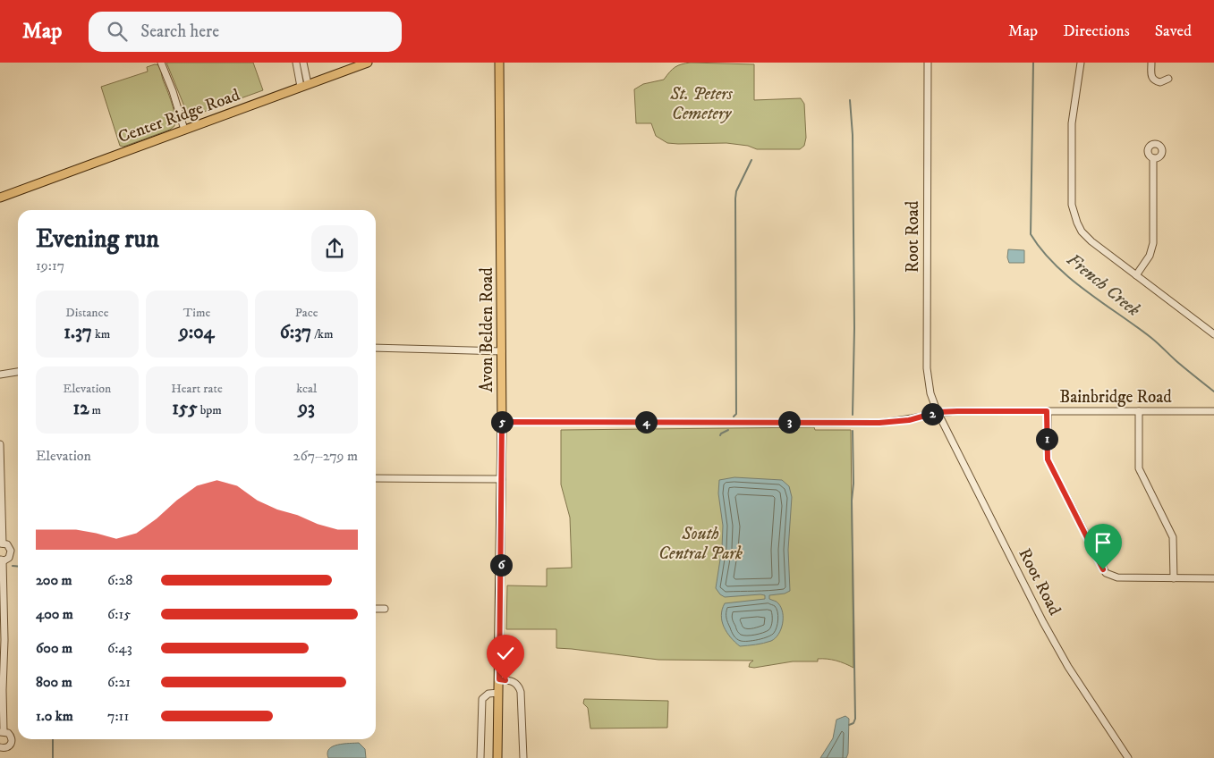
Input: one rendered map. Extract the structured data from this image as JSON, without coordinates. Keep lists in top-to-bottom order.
{
  "streets": {
    "main road": ["Center Ridge Road", "Avon Belden Road"],
    "street": ["Root Road", "Bainbridge Road"]
  },
  "crossings": [
    ["Root Road", "Bainbridge Road"],
    ["Avon Belden Road", "Bainbridge Road"]
  ],
  "water": ["French Creek"],
  "parks": ["St. Peters Cemetery", "South Central Park"],
  "page": {
    "header": "Map",
    "search": "Search here",
    "nav": ["Map", "Directions", "Saved"],
    "heading": ["Evening run", "19:17"],
    "stats": [
      ["Distance", "1.37 km"],
      ["Time", "9:04"],
      ["Pace", "6:37 /km"],
      ["Elevation", "12 m"],
      ["Heart rate", "155 bpm"],
      ["kcal", "93"]
    ],
    "pins": [
      "2",
      "3",
      "4",
      "5",
      "1",
      "6"
    ],
    "chart": ["Elevation", "267–279 m"],
    "list": [
      {
        "name": "200 m",
        "note": "6:28"
      },
      {
        "name": "400 m",
        "note": "6:15"
      },
      {
        "name": "600 m",
        "note": "6:43"
      },
      {
        "name": "800 m",
        "note": "6:21"
      },
      {
        "name": "1.0 km",
        "note": "7:11"
      }
    ]
  }
}
